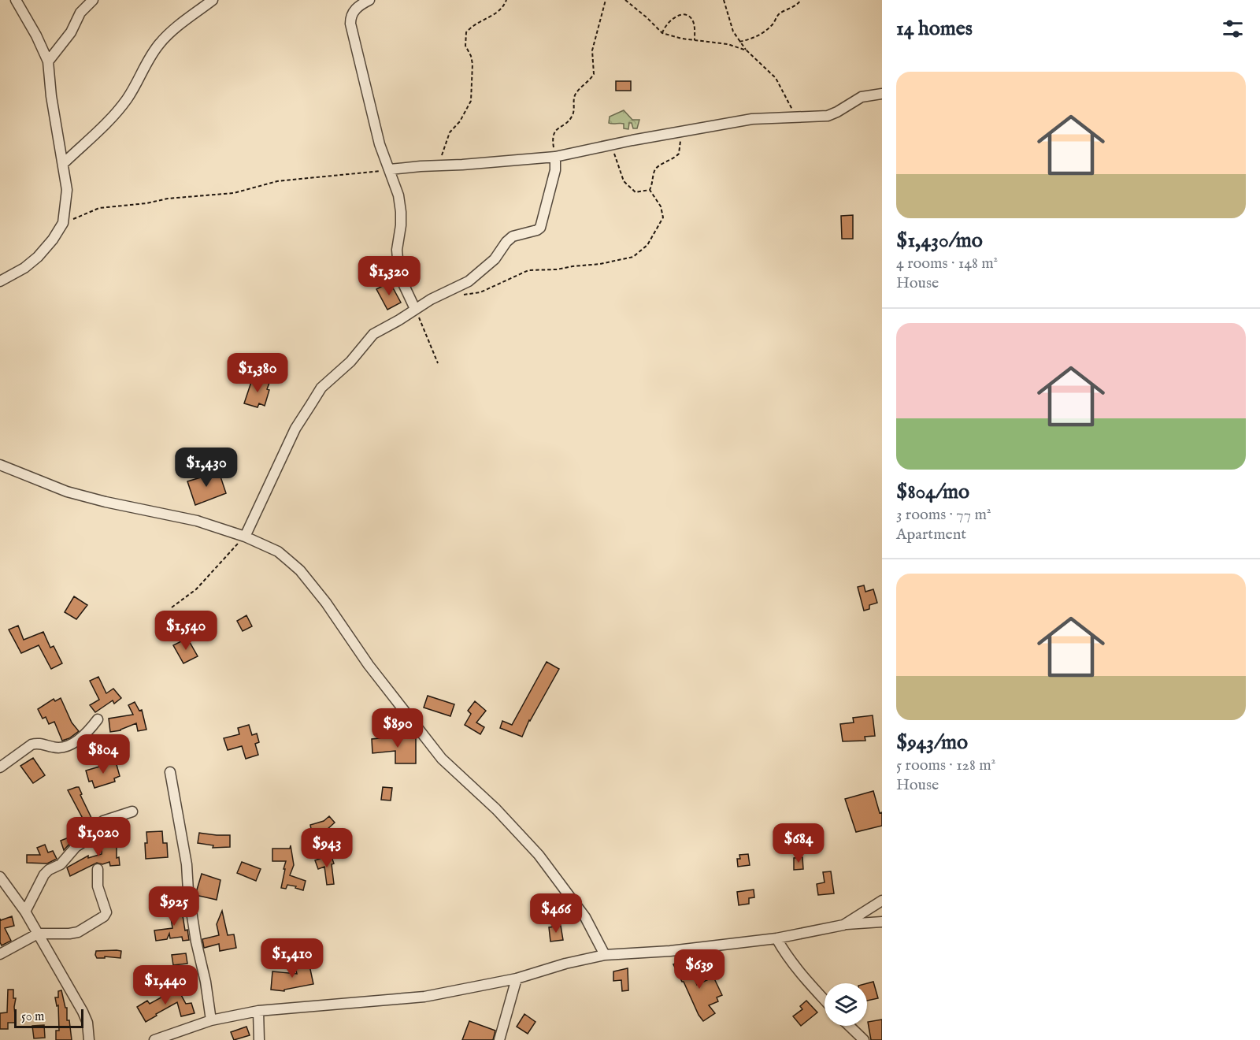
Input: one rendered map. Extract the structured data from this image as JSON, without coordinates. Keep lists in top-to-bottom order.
{
  "scale_bar": "50 m",
  "page": {
    "heading": "14 homes",
    "list": [
      {
        "name": "$1,430/mo",
        "note": "4 rooms · 148 m² · House"
      },
      {
        "name": "$804/mo",
        "note": "3 rooms · 77 m² · Apartment"
      },
      {
        "name": "$943/mo",
        "note": "5 rooms · 128 m² · House"
      }
    ],
    "price": [
      "$1,320",
      "$1,380",
      "$1,430",
      "$1,540",
      "$890",
      "$804",
      "$1,020",
      "$684",
      "$943",
      "$925",
      "$466",
      "$1,410",
      "$639",
      "$1,440"
    ],
    "scale": "50 m"
  }
}
